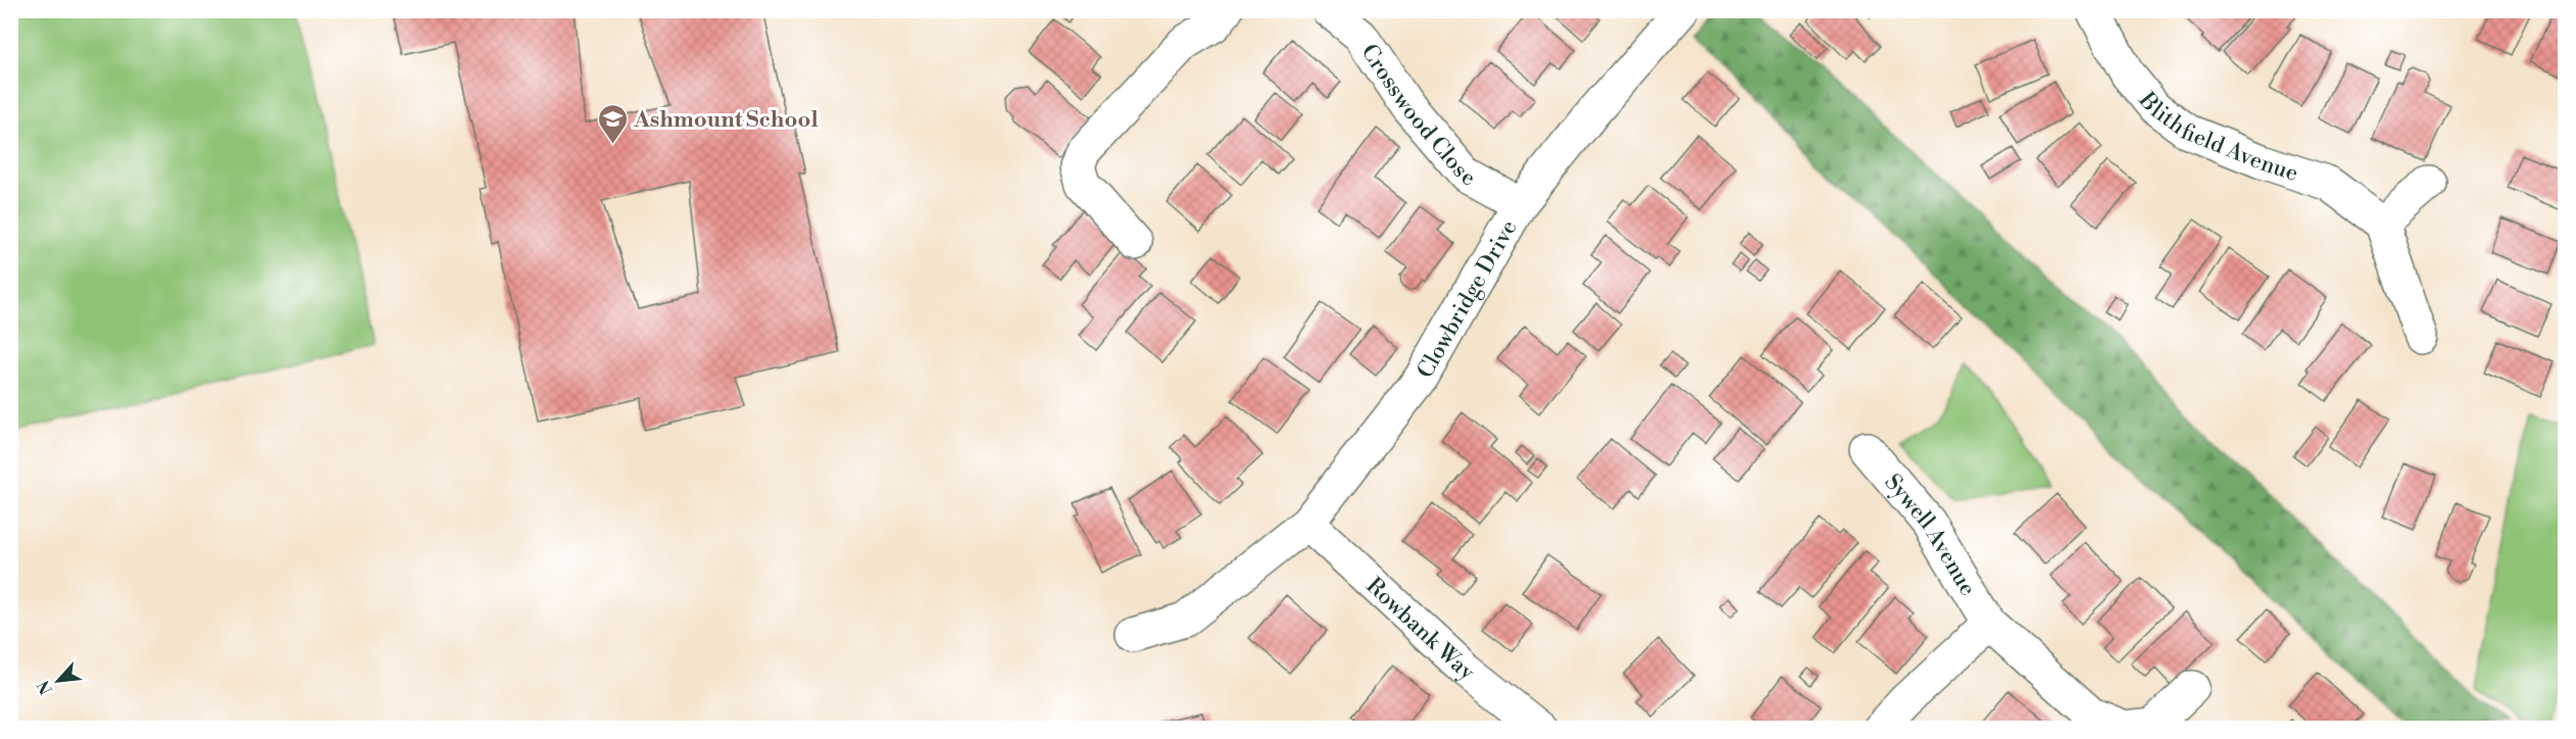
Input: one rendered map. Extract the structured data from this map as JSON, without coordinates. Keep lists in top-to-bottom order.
{
  "streets": {
    "street": [
      "Crosswood Close",
      "Blithfield Avenue",
      "Clowbridge Drive",
      "Sywell Avenue",
      "Rowbank Way"
    ]
  },
  "crossings": [
    ["Crosswood Close", "Clowbridge Drive"],
    ["Clowbridge Drive", "Rowbank Way"]
  ],
  "places": {
    "school or university": ["Ashmount School"]
  },
  "north": "bottom left"
}
